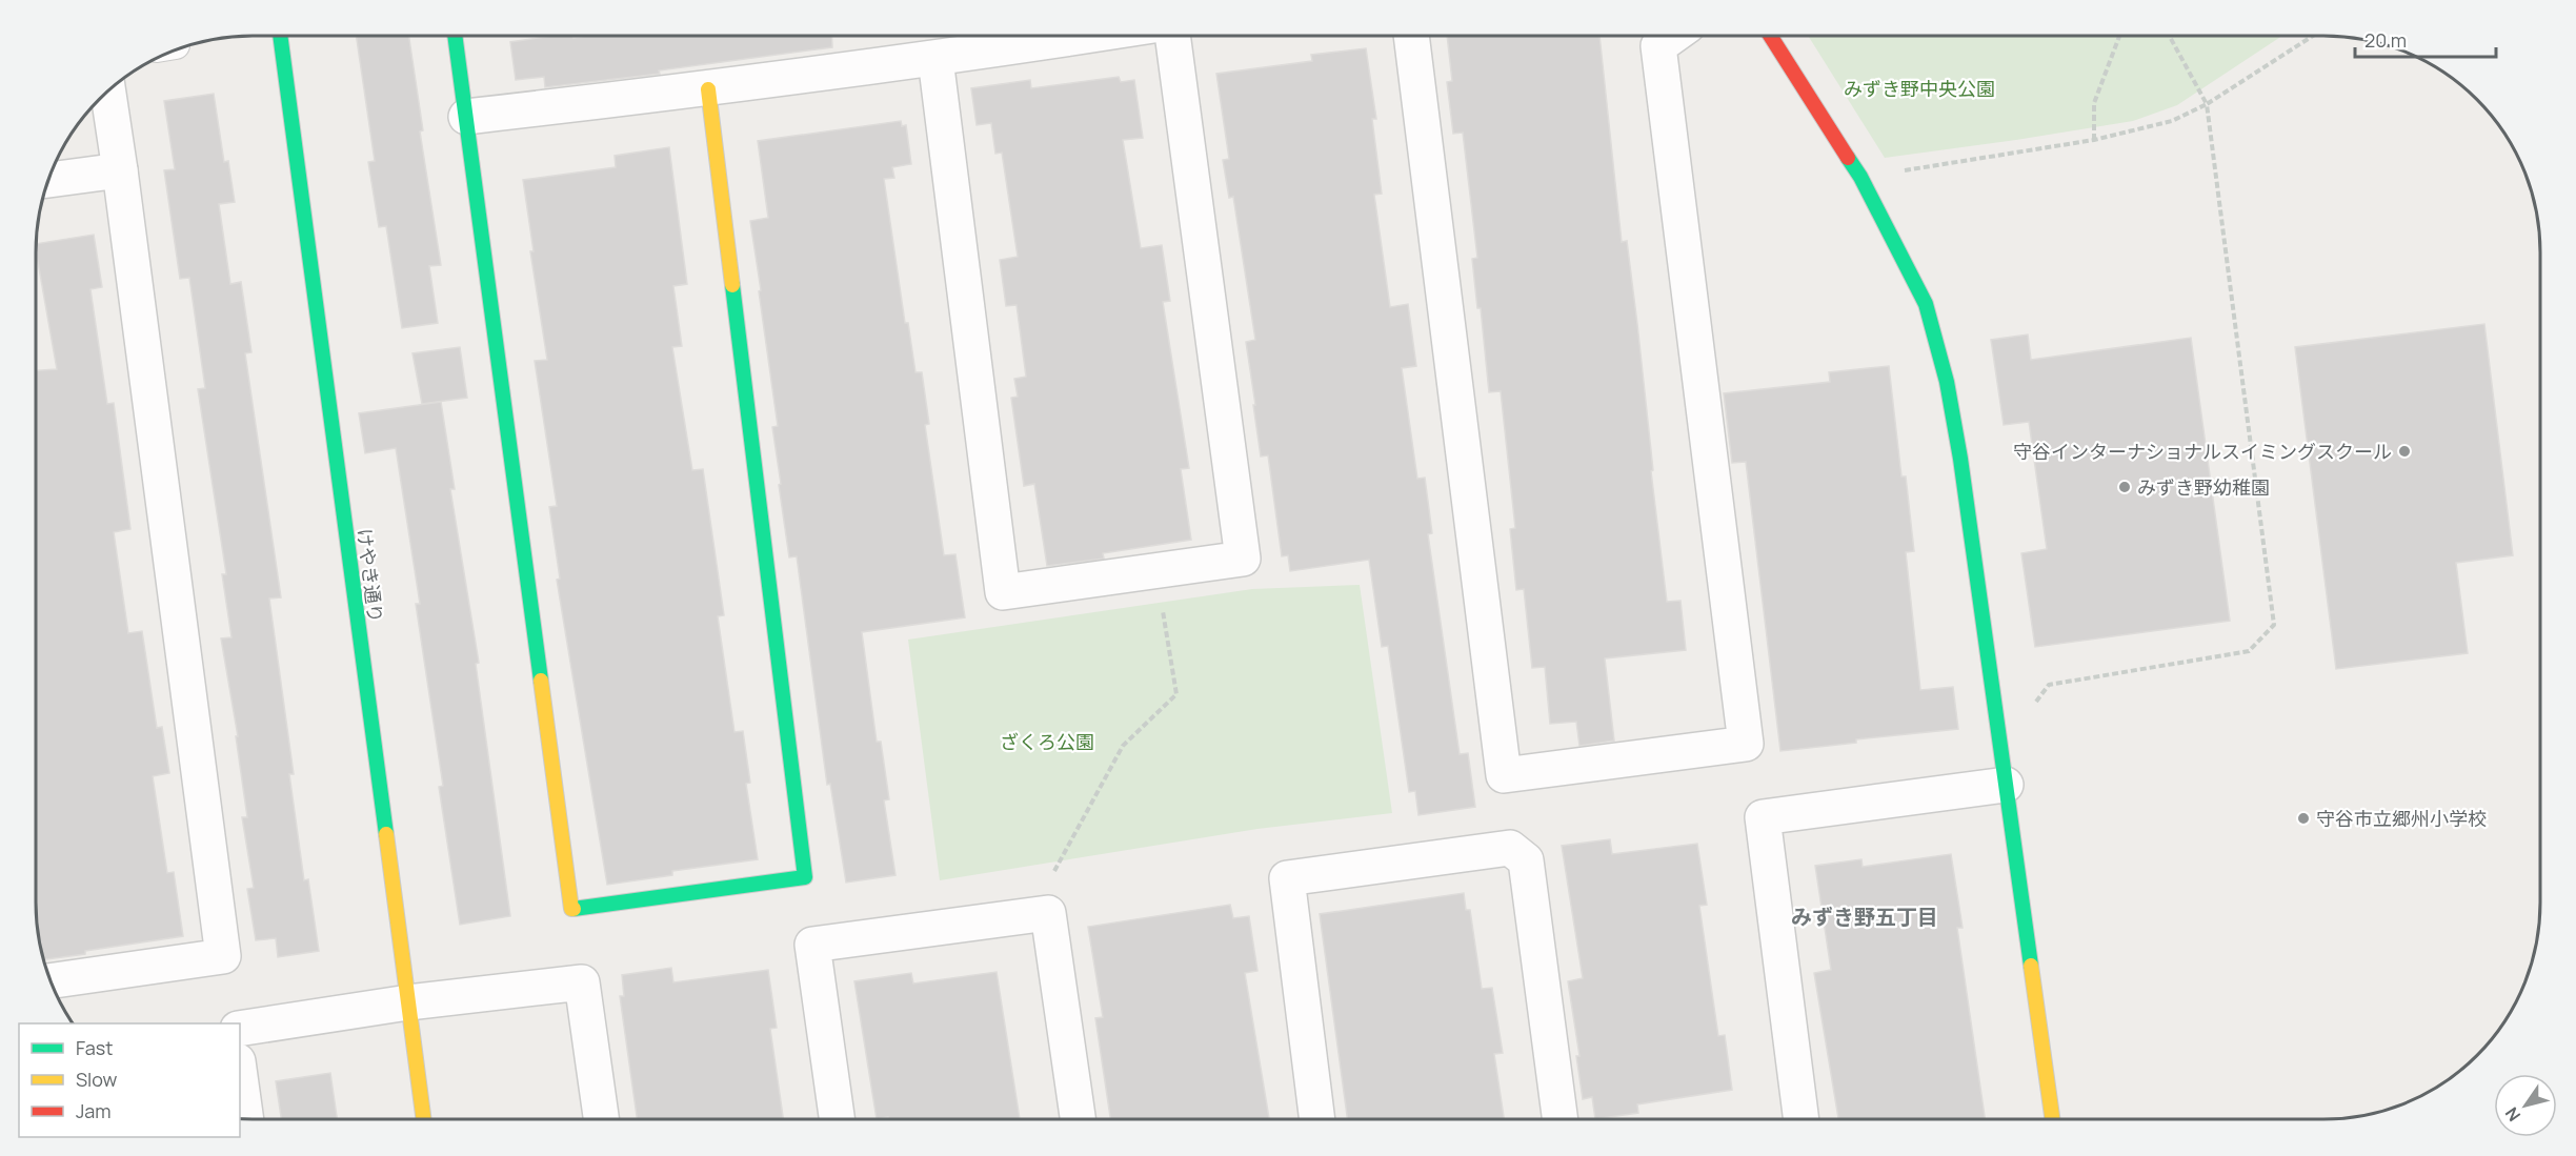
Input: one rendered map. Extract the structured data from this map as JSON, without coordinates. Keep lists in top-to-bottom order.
{
  "streets": {
    "street": ["けやき通り"]
  },
  "districts": ["みずき野五丁目"],
  "parks": ["みずき野中央公園", "ざくろ公園"],
  "places": ["守谷インターナショナルスイミングスクール", "みずき野幼稚園", "守谷市立郷州小学校"],
  "legend": ["Fast", "Slow", "Jam"],
  "scale_bar": "20 m",
  "north": "bottom left"
}
